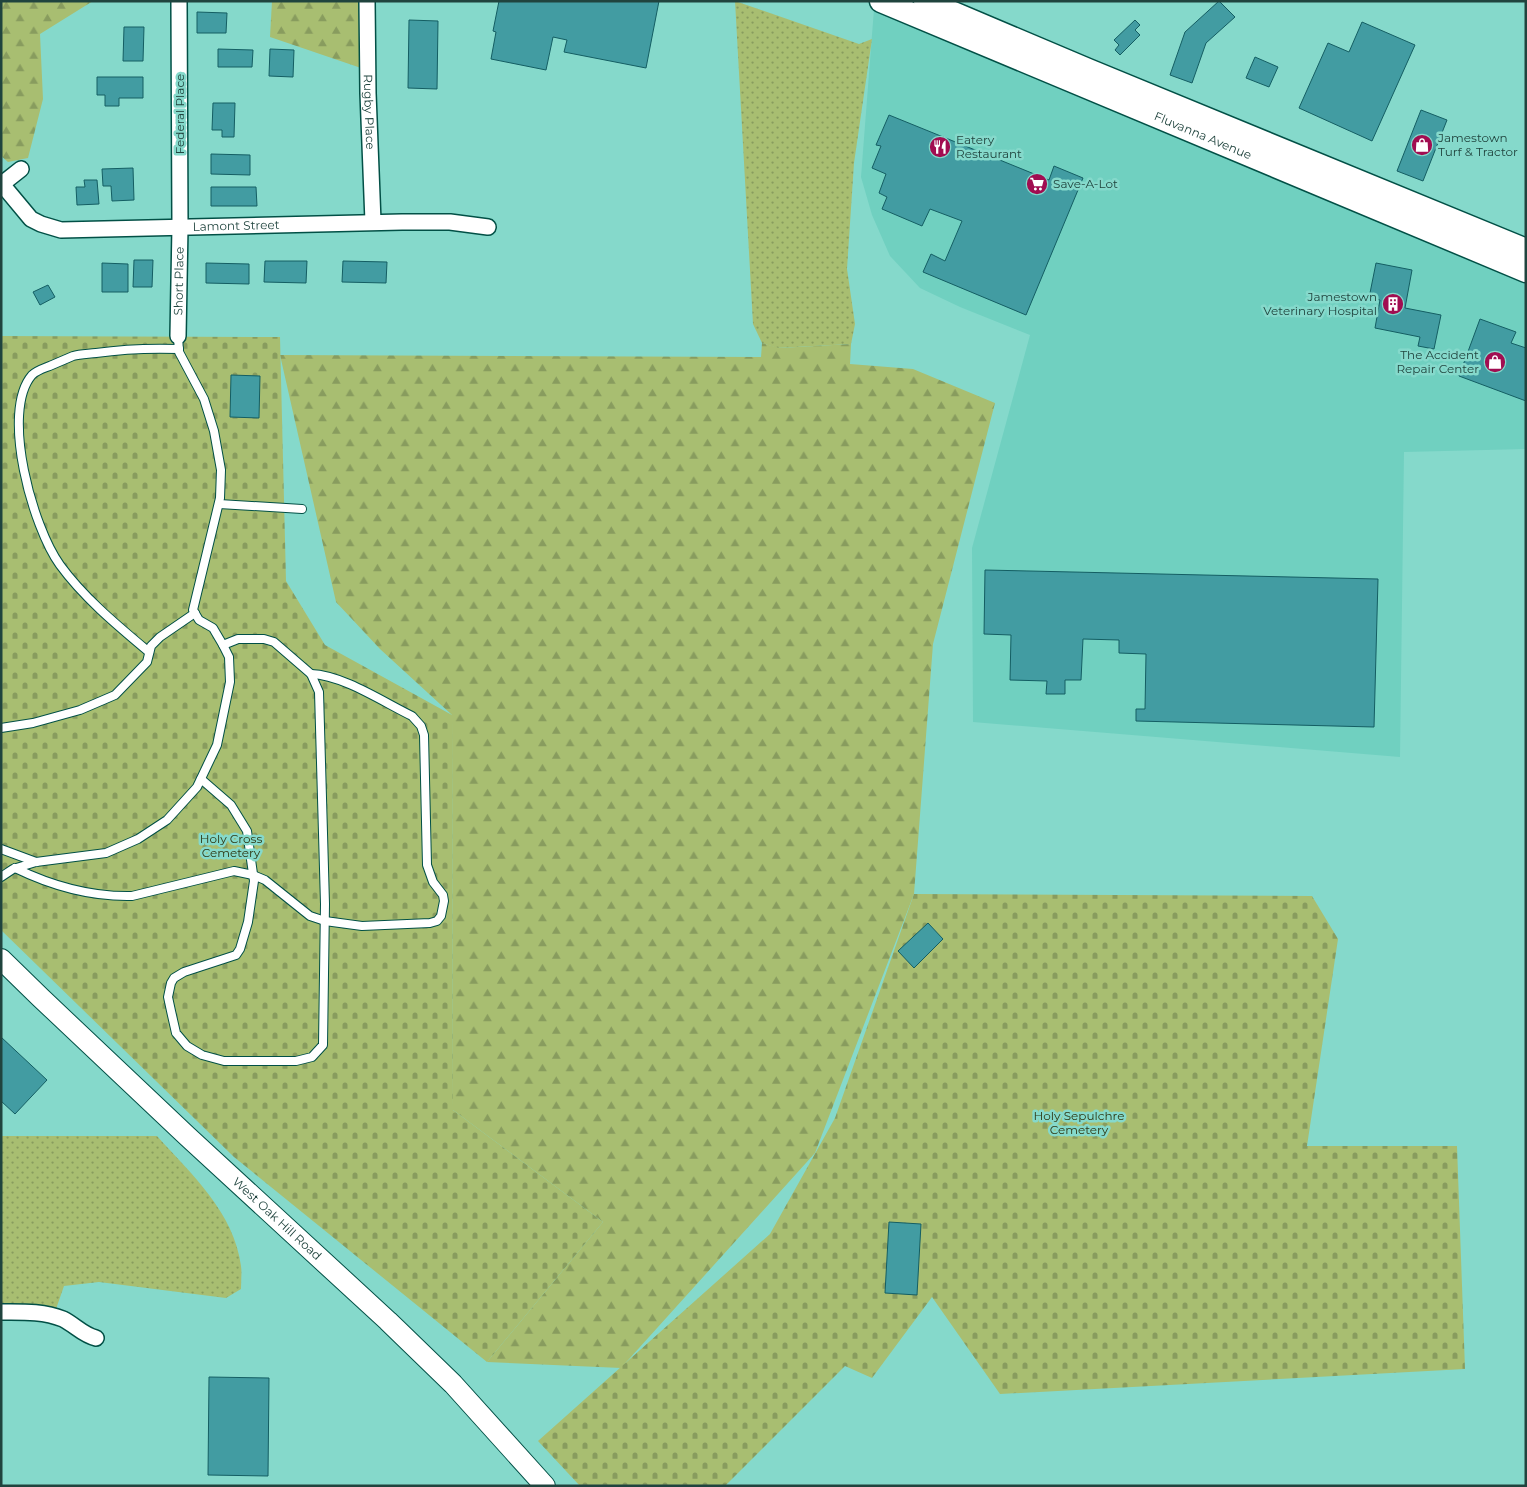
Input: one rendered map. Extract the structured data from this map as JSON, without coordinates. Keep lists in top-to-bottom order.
{
  "streets": {
    "main road": ["Fluvanna Avenue", "West Oak Hill Road"],
    "street": [
      "Rugby Place",
      "Federal Place",
      "Lamont Street",
      "Short Place"
    ]
  },
  "crossings": [
    ["Rugby Place", "Lamont Street"],
    ["Federal Place", "Lamont Street"],
    ["Federal Place", "Short Place"],
    ["Lamont Street", "Short Place"]
  ],
  "parks": ["Holy Cross Cemetery", "Holy Sepulchre Cemetery"],
  "places": {
    "shop": ["Jamestown Turf & Tractor", "The Accident Repair Center"],
    "restaurant": ["Eatery Restaurant"],
    "supermarket": ["Save-A-Lot"],
    "building": ["Jamestown Veterinary Hospital"]
  }
}
